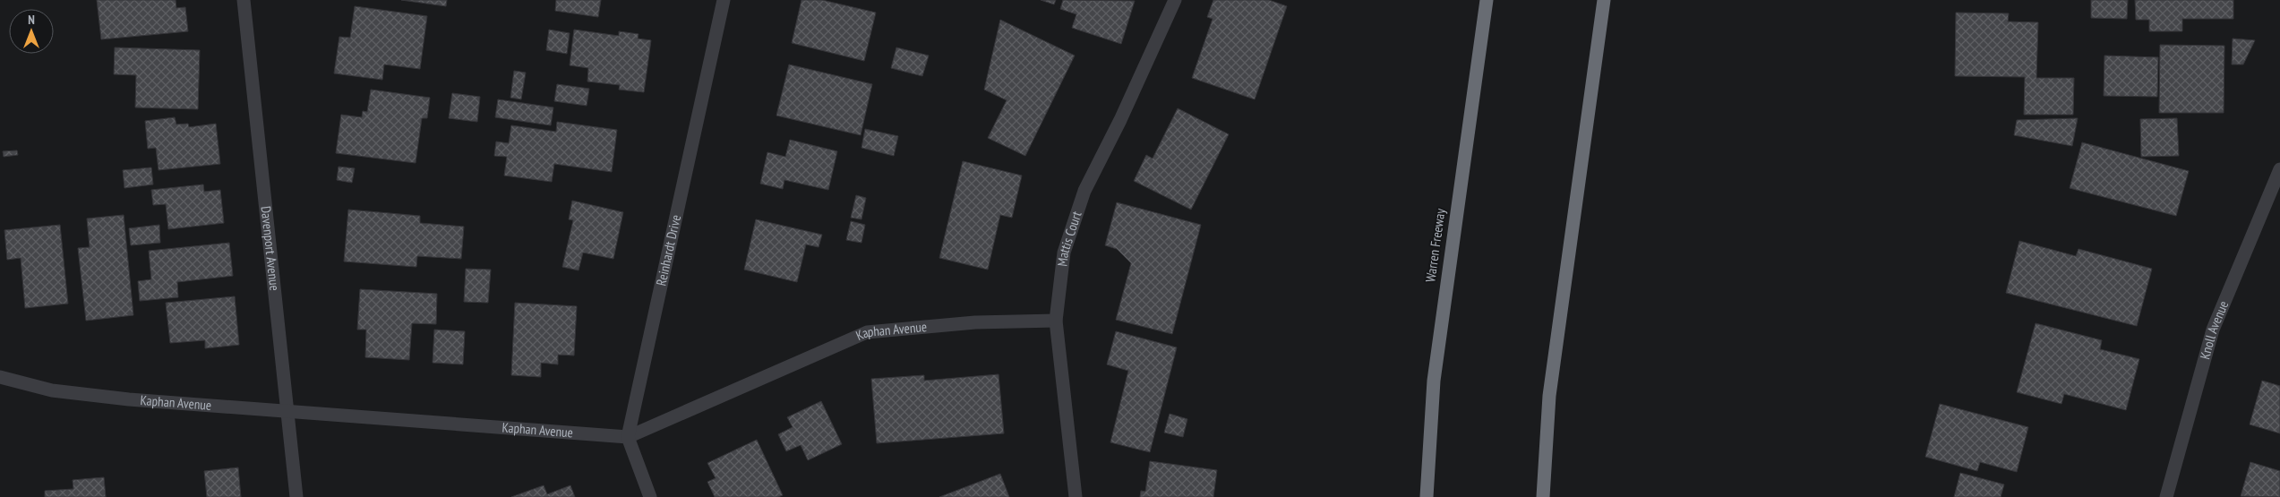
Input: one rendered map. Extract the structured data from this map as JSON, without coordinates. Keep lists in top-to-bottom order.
{
  "streets": {
    "highway": ["Warren Freeway"],
    "street": [
      "Mattis Court",
      "Davenport Avenue",
      "Reinhardt Drive",
      "Knoll Avenue",
      "Kaphan Avenue"
    ]
  },
  "crossings": [
    ["Mattis Court", "Kaphan Avenue"],
    ["Davenport Avenue", "Kaphan Avenue"],
    ["Reinhardt Drive", "Kaphan Avenue"]
  ],
  "north": "top"
}
